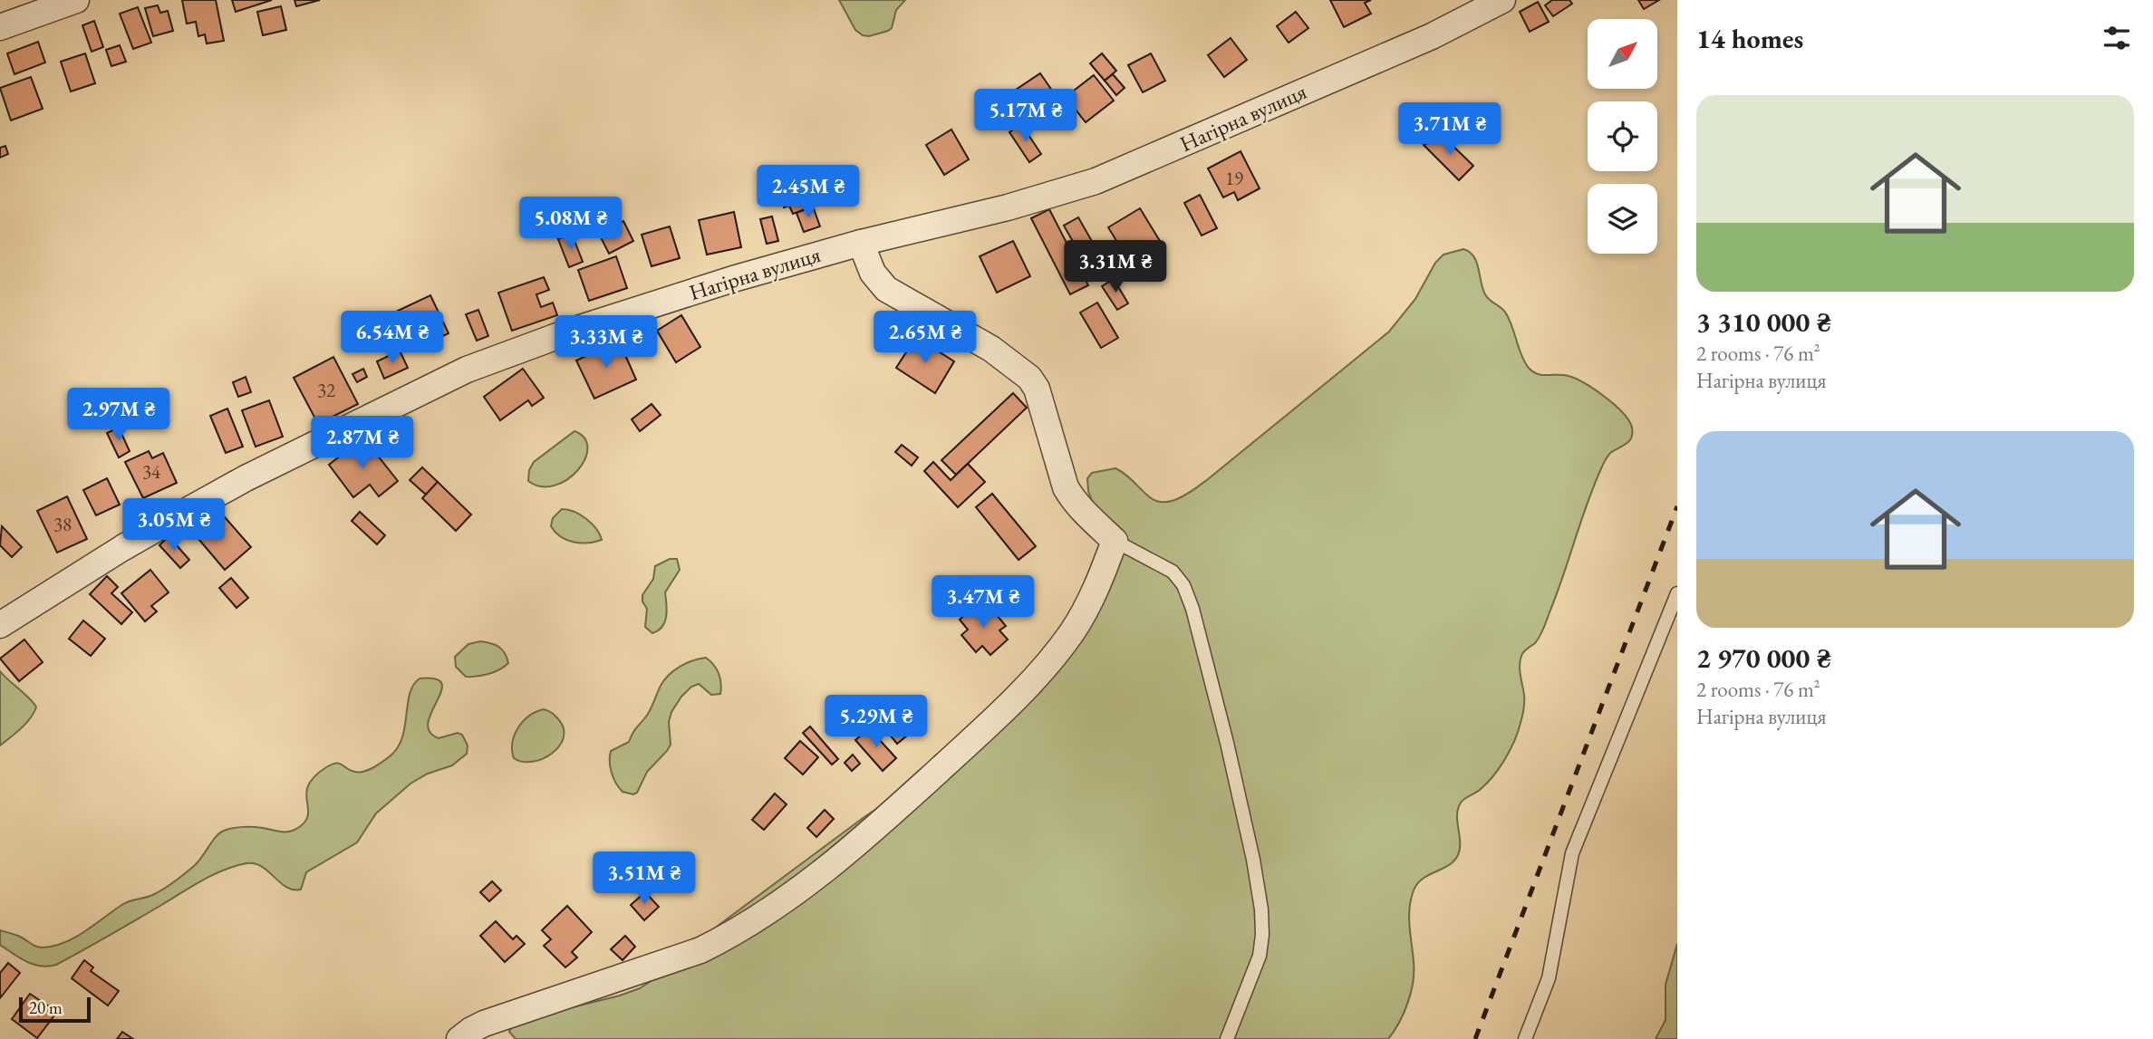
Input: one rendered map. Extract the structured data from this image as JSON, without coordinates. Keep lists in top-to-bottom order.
{
  "streets": {
    "street": ["Нагірна вулиця"]
  },
  "house_numbers": [
    "19",
    "32",
    "34",
    "38"
  ],
  "scale_bar": "20 m",
  "north": "top right",
  "page": {
    "heading": "14 homes",
    "list": [
      {
        "name": "3 310 000 ₴",
        "note": "2 rooms · 76 m² · Нагірна вулиця"
      },
      {
        "name": "2 970 000 ₴",
        "note": "2 rooms · 76 m² · Нагірна вулиця"
      }
    ],
    "price": [
      "5.17M ₴",
      "3.71M ₴",
      "2.45M ₴",
      "5.08M ₴",
      "3.31M ₴",
      "6.54M ₴",
      "2.65M ₴",
      "3.33M ₴",
      "2.97M ₴",
      "2.87M ₴",
      "3.05M ₴",
      "3.47M ₴",
      "5.29M ₴",
      "3.51M ₴"
    ],
    "scale": "20 m"
  }
}
